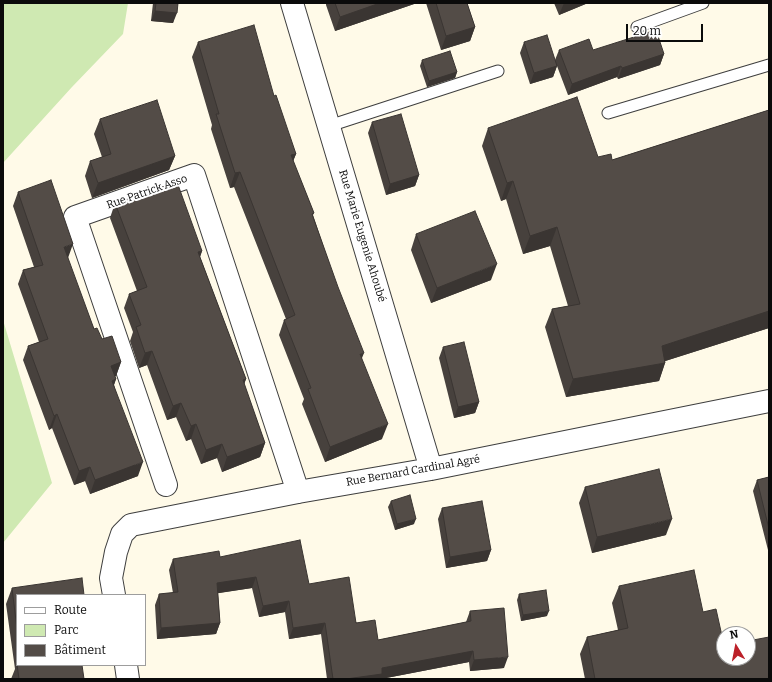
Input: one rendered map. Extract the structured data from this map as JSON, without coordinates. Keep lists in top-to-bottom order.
{
  "streets": {
    "street": ["Rue Patrick Asso", "Rue Marie Eugenie Ahoubé", "Rue Bernard Cardinal Agré"]
  },
  "crossings": [
    ["Rue Patrick Asso", "Rue Bernard Cardinal Agré"],
    ["Rue Marie Eugenie Ahoubé", "Rue Bernard Cardinal Agré"]
  ],
  "legend": ["Route", "Parc", "Bâtiment"],
  "scale_bar": "20 m",
  "north": "top"
}
